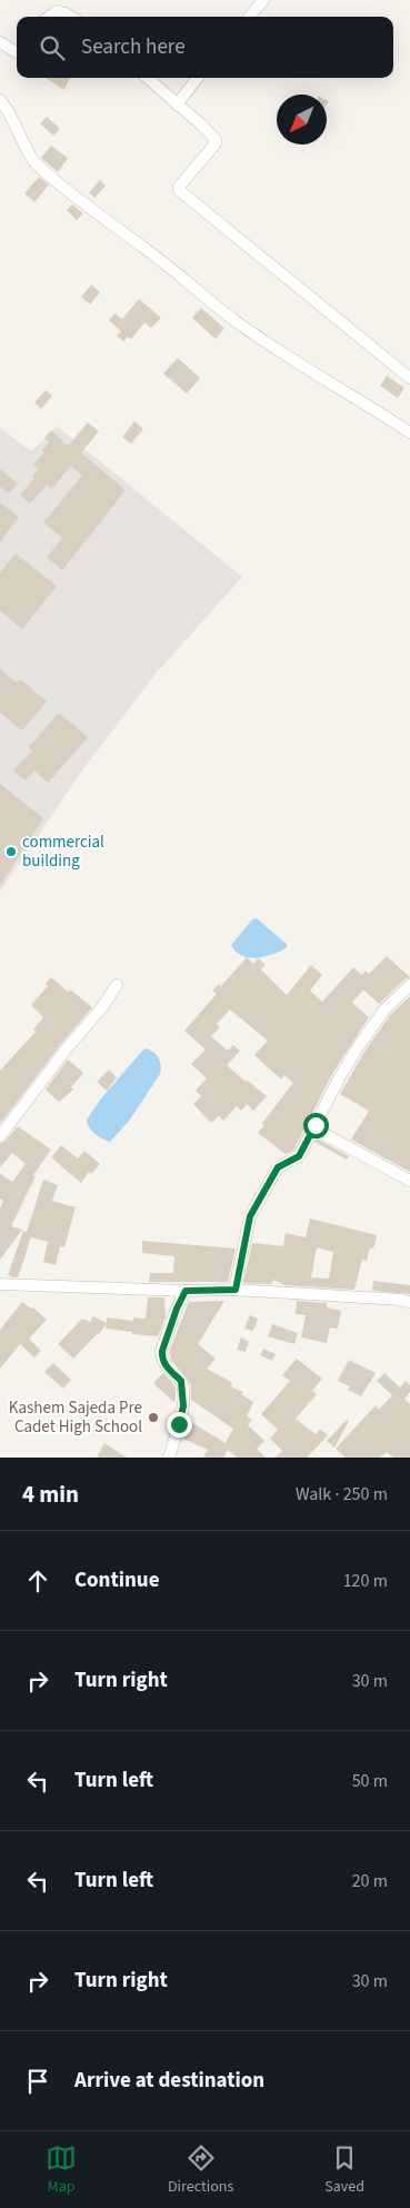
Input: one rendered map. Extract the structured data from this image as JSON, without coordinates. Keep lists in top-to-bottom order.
{
  "places": ["commercial building", "Kashem Sajeda Pre Cadet High School"],
  "north": "bottom left",
  "page": {
    "search": "Search here",
    "heading": ["4 min", "Walk · 250 m"],
    "list": [
      ["Continue", "120 m"],
      ["Turn right", "30 m"],
      ["Turn left", "50 m"],
      ["Turn left", "20 m"],
      ["Turn right", "30 m"],
      "Arrive at destination"
    ],
    "nav": ["Map", "Directions", "Saved"]
  }
}
